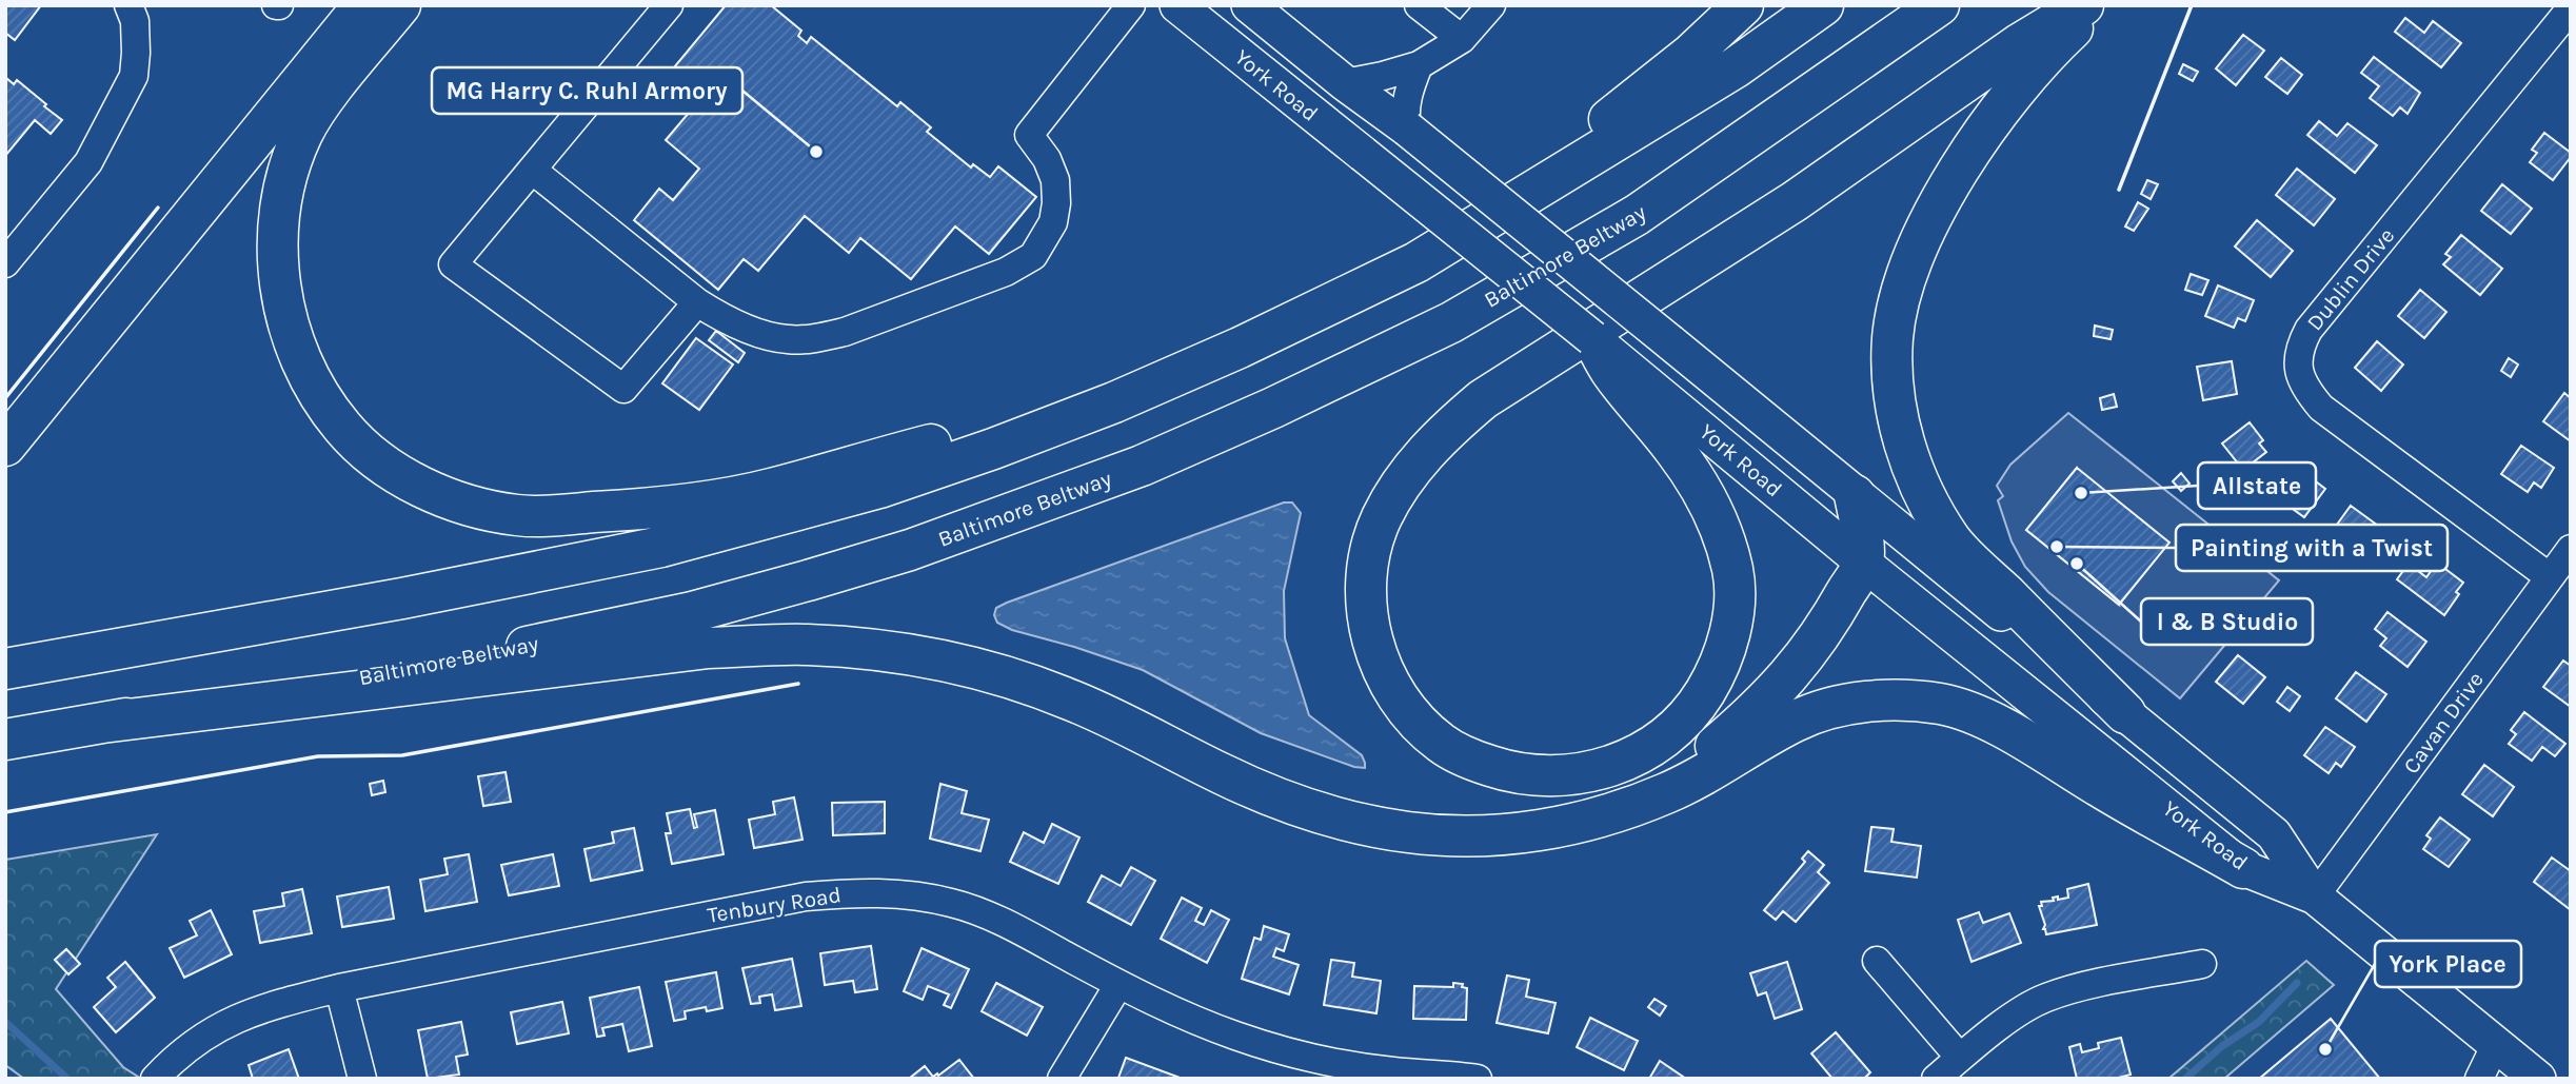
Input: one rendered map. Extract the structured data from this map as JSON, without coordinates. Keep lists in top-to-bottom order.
{
  "streets": {
    "highway": ["Baltimore Beltway"],
    "main road": ["York Road"],
    "street": ["Dublin Drive", "Cavan Drive", "Tenbury Road"]
  },
  "crossings": [
    ["York Road", "Cavan Drive"],
    ["Dublin Drive", "Cavan Drive"]
  ],
  "places": [
    "MG Harry C. Ruhl Armory",
    "Allstate",
    "Painting with a Twist",
    "I & B Studio",
    "York Place"
  ]
}
